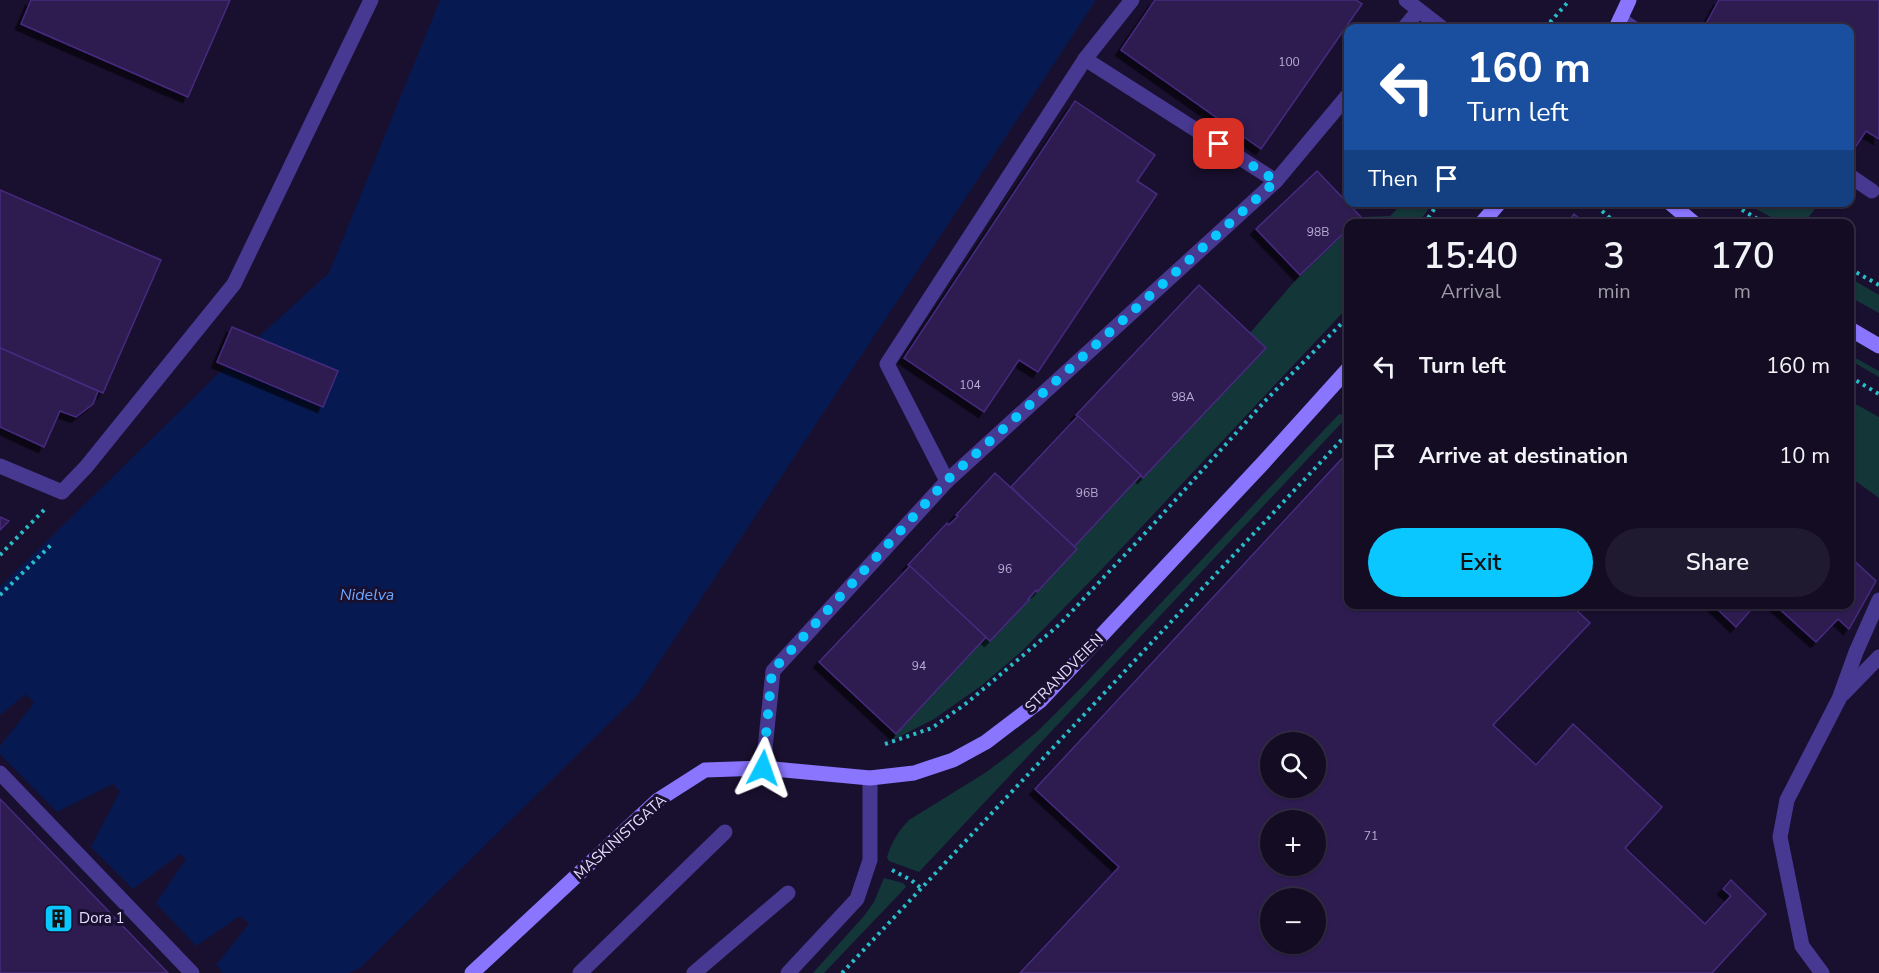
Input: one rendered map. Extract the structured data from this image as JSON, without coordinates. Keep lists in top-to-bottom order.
{
  "streets": {
    "main road": ["STRANDVEIEN", "MASKINISTGATA"]
  },
  "crossings": [
    ["STRANDVEIEN", "MASKINISTGATA"]
  ],
  "water": ["Nidelva"],
  "places": {
    "building": ["Dora 1"]
  },
  "house_numbers": [
    "100",
    "98B",
    "104",
    "98A",
    "96B",
    "96",
    "94",
    "71"
  ],
  "page": {
    "turn": ["160 m", "Turn left"],
    "then": "Then",
    "eta": [
      "15:40",
      "Arrival",
      "3",
      "min",
      "170",
      "m"
    ],
    "list": [
      {
        "name": "Turn left",
        "value": "160 m"
      },
      {
        "name": "Arrive at destination",
        "value": "10 m"
      }
    ],
    "buttons": ["Exit", "Share"],
    "map_buttons": ["+", "−"]
  }
}
